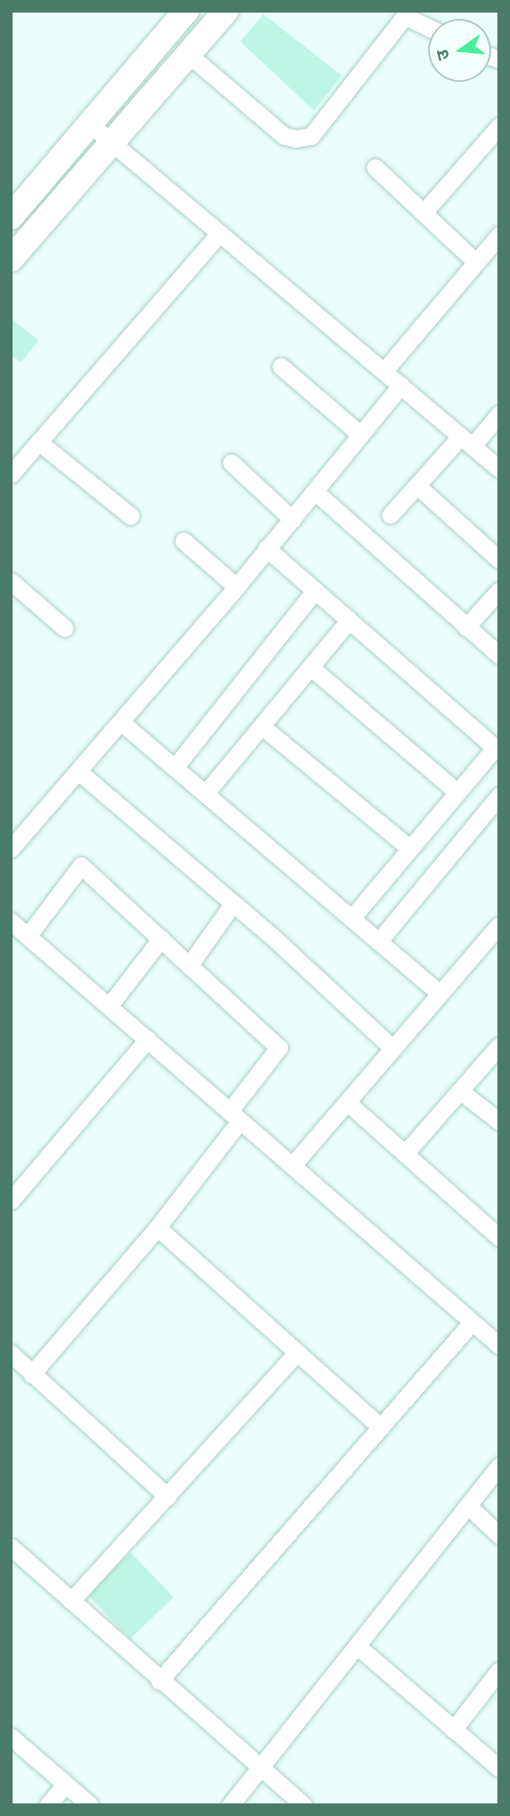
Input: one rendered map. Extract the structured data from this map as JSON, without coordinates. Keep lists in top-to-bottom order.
{
  "north": "left"
}
